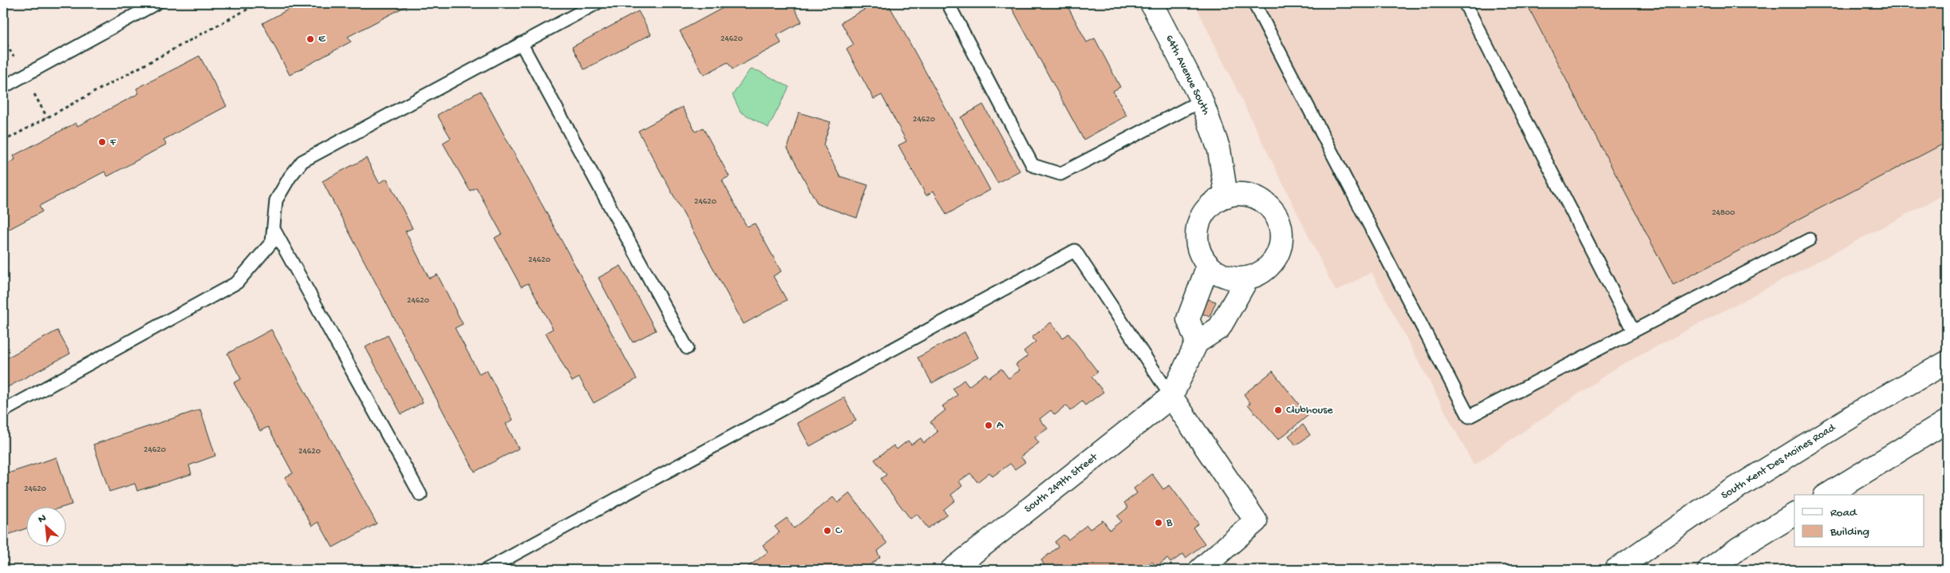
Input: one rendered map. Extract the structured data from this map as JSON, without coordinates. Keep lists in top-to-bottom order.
{
  "streets": {
    "main road": ["64th Avenue South", "South Kent Des Moines Road", "South 249th Street"]
  },
  "places": [
    "E",
    "F",
    "Clubhouse",
    "A",
    "B",
    "C"
  ],
  "house_numbers": [
    "24620",
    "24620",
    "24620",
    "24800",
    "24620",
    "24620",
    "24620",
    "24620",
    "24620"
  ],
  "legend": ["Road", "Building"],
  "north": "top left"
}
